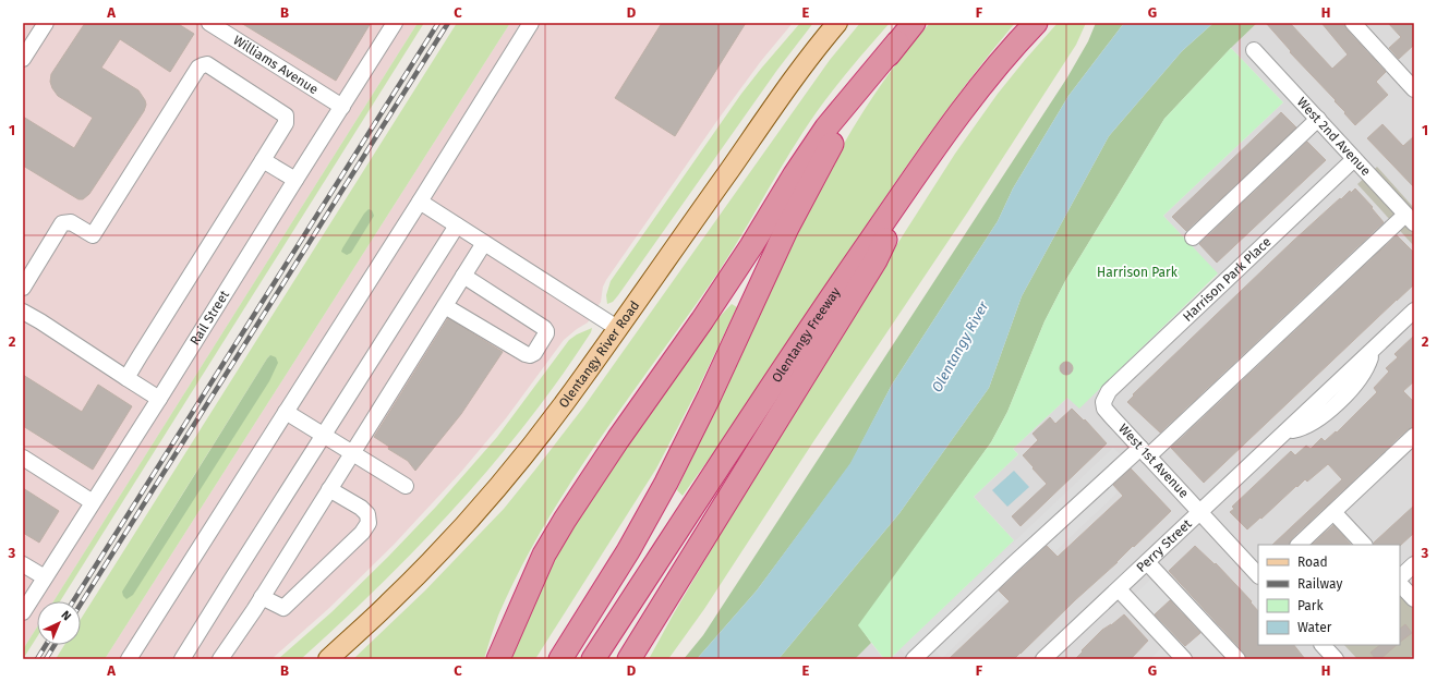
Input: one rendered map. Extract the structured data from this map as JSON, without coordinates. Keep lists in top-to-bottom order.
{
  "streets": {
    "highway": ["Olentangy Freeway"],
    "main road": ["Olentangy River Road"],
    "street": [
      "Williams Avenue",
      "West 2nd Avenue",
      "Harrison Park Place",
      "Rail Street",
      "West 1st Avenue",
      "Perry Street"
    ]
  },
  "crossings": [
    ["Williams Avenue", "Rail Street"],
    ["West 2nd Avenue", "Harrison Park Place"],
    ["Harrison Park Place", "West 1st Avenue"],
    ["West 1st Avenue", "Perry Street"]
  ],
  "water": ["Olentangy River"],
  "parks": ["Harrison Park"],
  "legend": [
    "Road",
    "Railway",
    "Park",
    "Water"
  ],
  "north": "top right",
  "grid": {
    "columns": [
      "A",
      "B",
      "C",
      "D",
      "E",
      "F",
      "G",
      "H"
    ],
    "rows": ["1", "2", "3"]
  }
}
